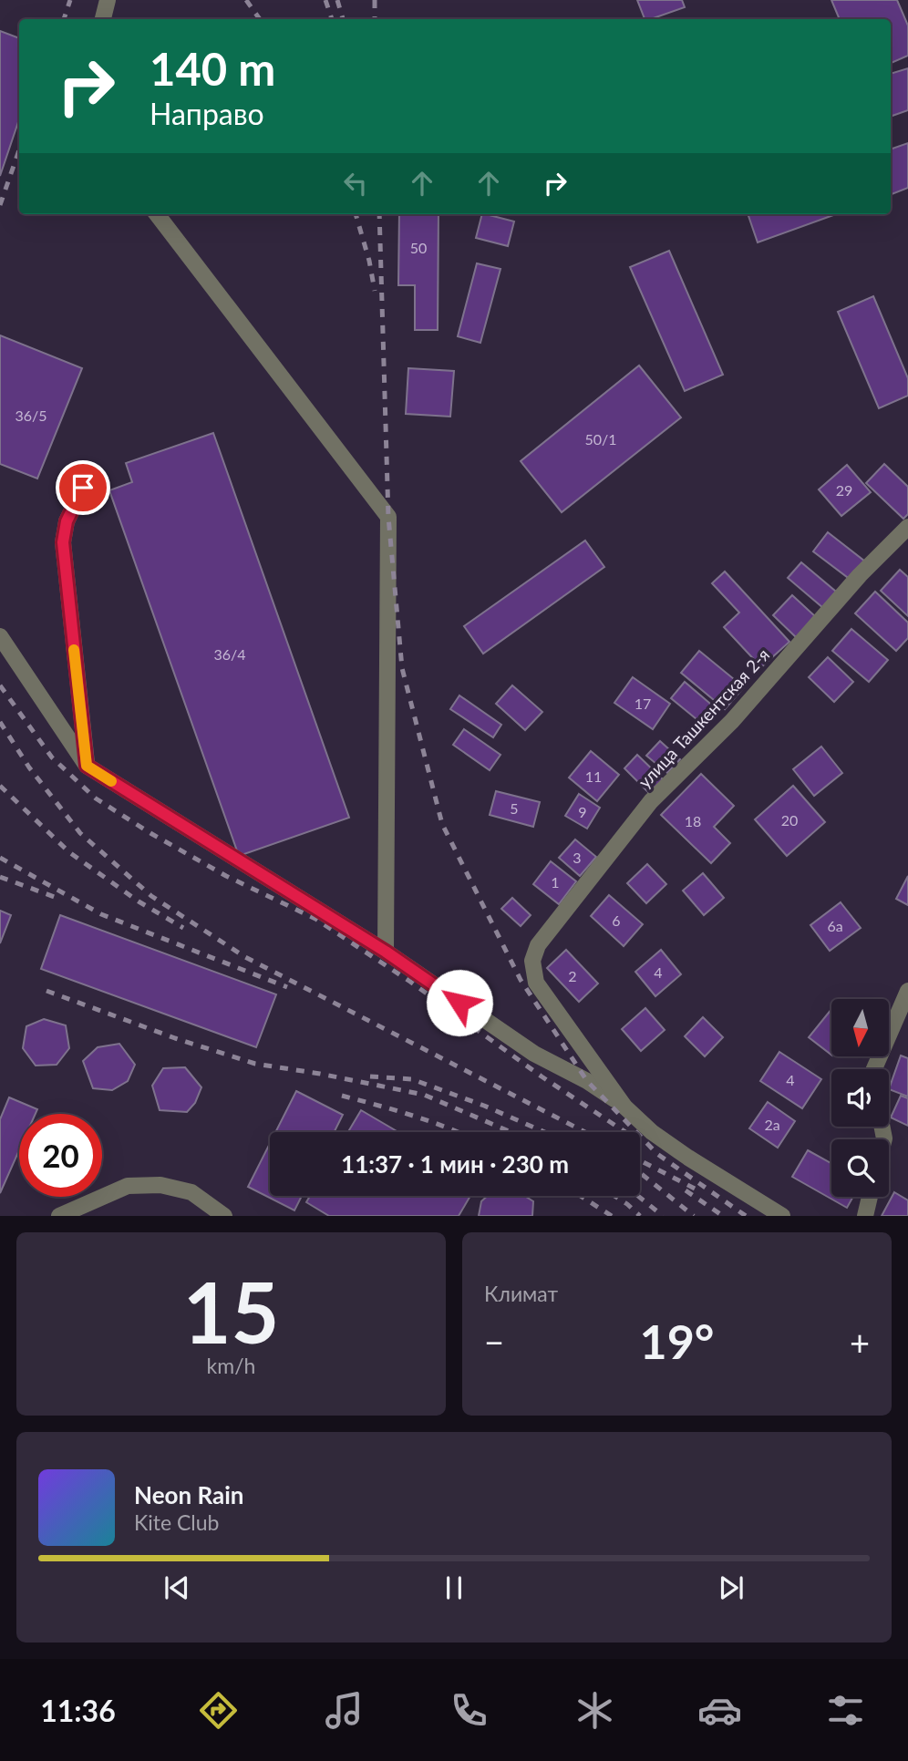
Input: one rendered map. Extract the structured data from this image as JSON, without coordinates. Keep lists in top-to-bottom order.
{
  "streets": {
    "street": ["улица Ташкентская 2-я"]
  },
  "house_numbers": [
    "50",
    "36/5",
    "50/1",
    "29",
    "36/4",
    "17",
    "11",
    "5",
    "9",
    "20",
    "18",
    "3",
    "1",
    "6",
    "6а",
    "4",
    "2",
    "4",
    "2а"
  ],
  "north": "bottom",
  "page": {
    "turn": ["140 m", "Направо"],
    "limit": "20",
    "trip": "11:37 · 1 мин · 230 m",
    "tile": [
      ["15", "km/h"],
      "Климат"
    ],
    "heat": ["−", "19°", "+"],
    "song": ["Neon Rain", "Kite Club"],
    "tabs": "11:36"
  }
}
